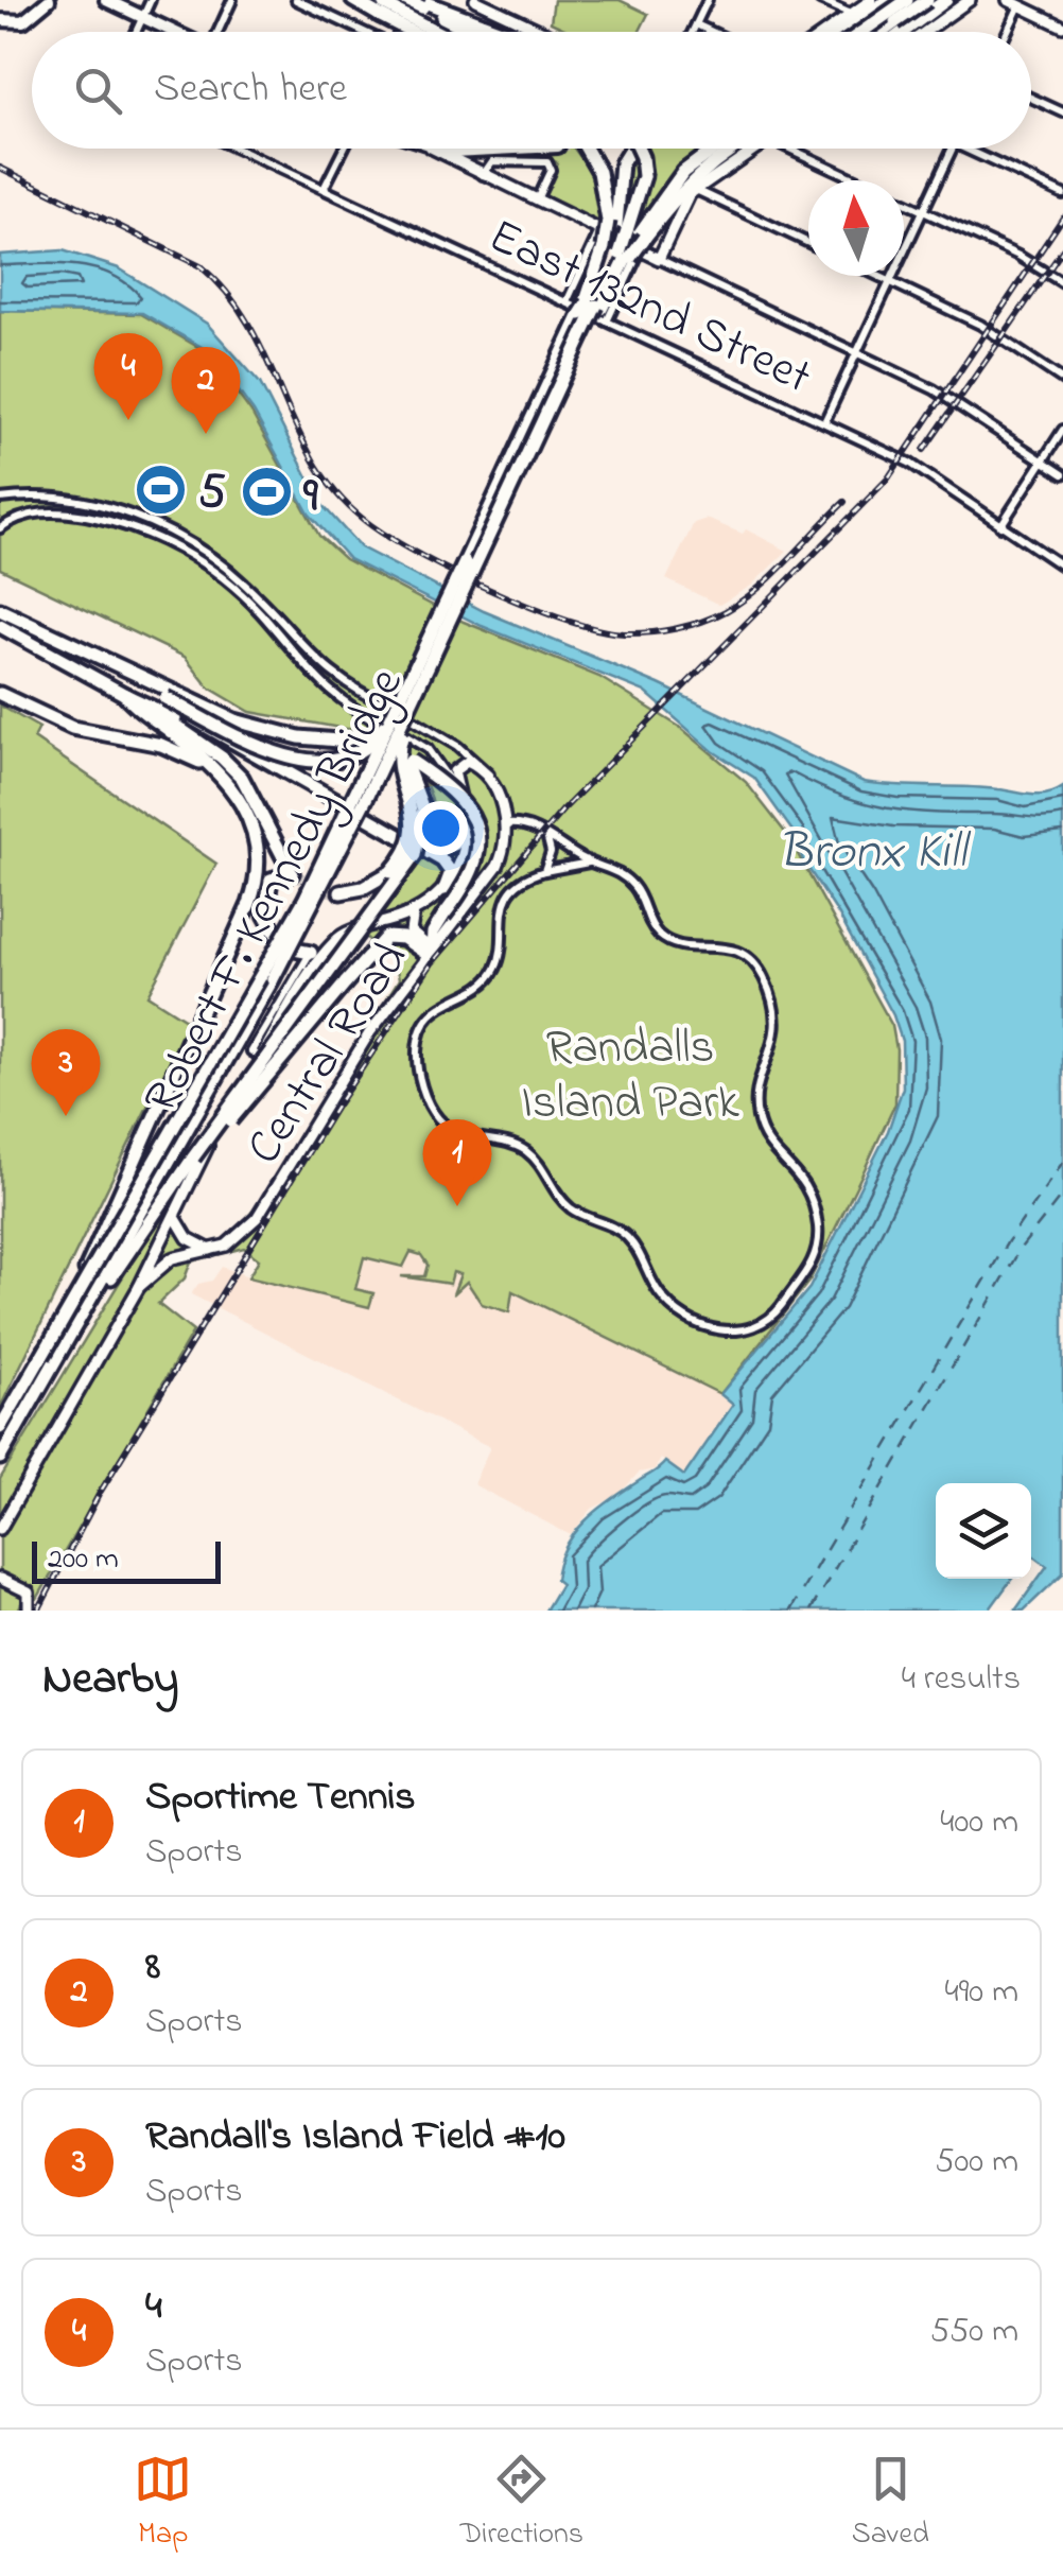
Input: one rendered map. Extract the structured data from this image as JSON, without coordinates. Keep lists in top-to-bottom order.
{
  "streets": {
    "highway": ["Robert F. Kennedy Bridge"],
    "street": ["East 132nd Street", "Central Road"]
  },
  "crossings": [
    ["East 132nd Street", "Robert F. Kennedy Bridge"]
  ],
  "water": ["Bronx Kill"],
  "parks": ["Randalls Island Park"],
  "places": {
    "sports": ["5", "9"]
  },
  "scale_bar": "200 m",
  "north": "top",
  "page": {
    "search": "Search here",
    "pins": [
      "4",
      "2",
      "3",
      "1"
    ],
    "scale": "200 m",
    "heading": ["Nearby", "4 results"],
    "list": [
      {
        "mark": "1",
        "name": "Sportime Tennis",
        "note": "Sports",
        "value": "400 m"
      },
      {
        "mark": "2",
        "name": "8",
        "note": "Sports",
        "value": "490 m"
      },
      {
        "mark": "3",
        "name": "Randall's Island Field #10",
        "note": "Sports",
        "value": "500 m"
      },
      {
        "mark": "4",
        "name": "4",
        "note": "Sports",
        "value": "550 m"
      }
    ],
    "nav": ["Map", "Directions", "Saved"]
  }
}
